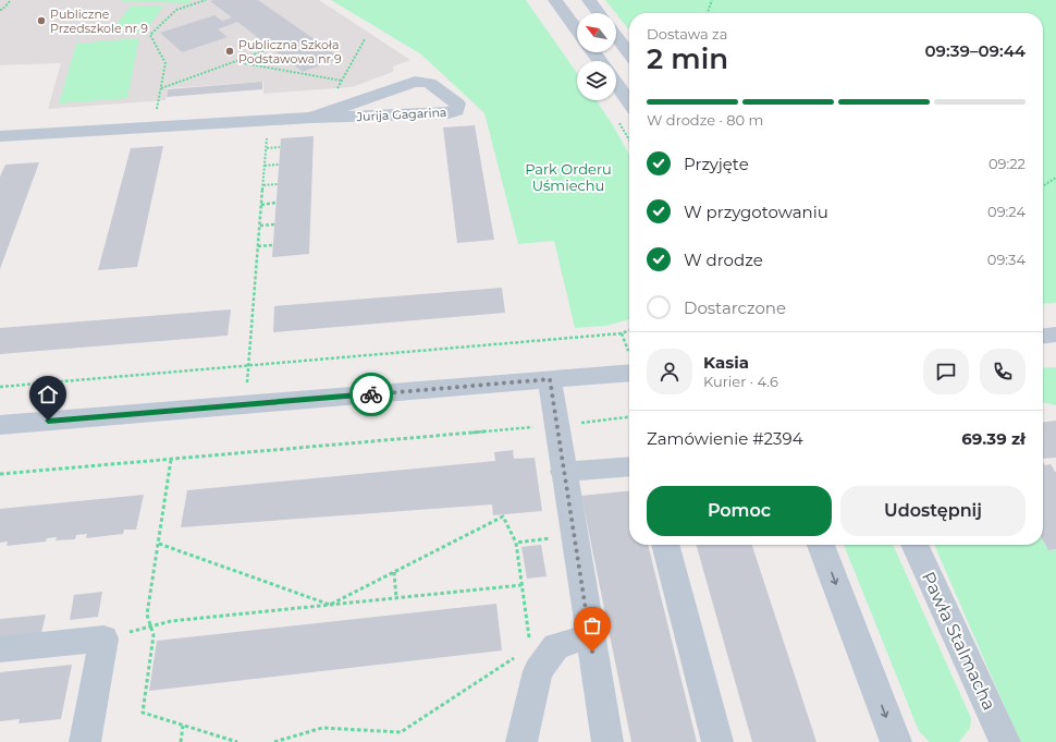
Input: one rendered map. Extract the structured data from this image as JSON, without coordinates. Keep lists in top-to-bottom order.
{
  "streets": {
    "street": ["Jurija Gagarina", "Pawła Stalmacha"]
  },
  "parks": ["Park Orderu Uśmiechu"],
  "places": ["Publiczne Przedszkole nr 9", "Publiczna Szkoła Podstawowa nr 9"],
  "north": "top left",
  "page": {
    "heading": ["2 min", "Dostawa za", "09:39–09:44"],
    "panel": [
      "Kasia",
      "Kurier · 4.6",
      "Zamówienie #2394",
      "69.39 zł"
    ],
    "bar": "W drodze · 80 m",
    "list": [
      ["Przyjęte", "09:22"],
      ["W przygotowaniu", "09:24"],
      ["W drodze", "09:34"],
      "Dostarczone"
    ],
    "buttons": ["Pomoc", "Udostępnij"]
  }
}
